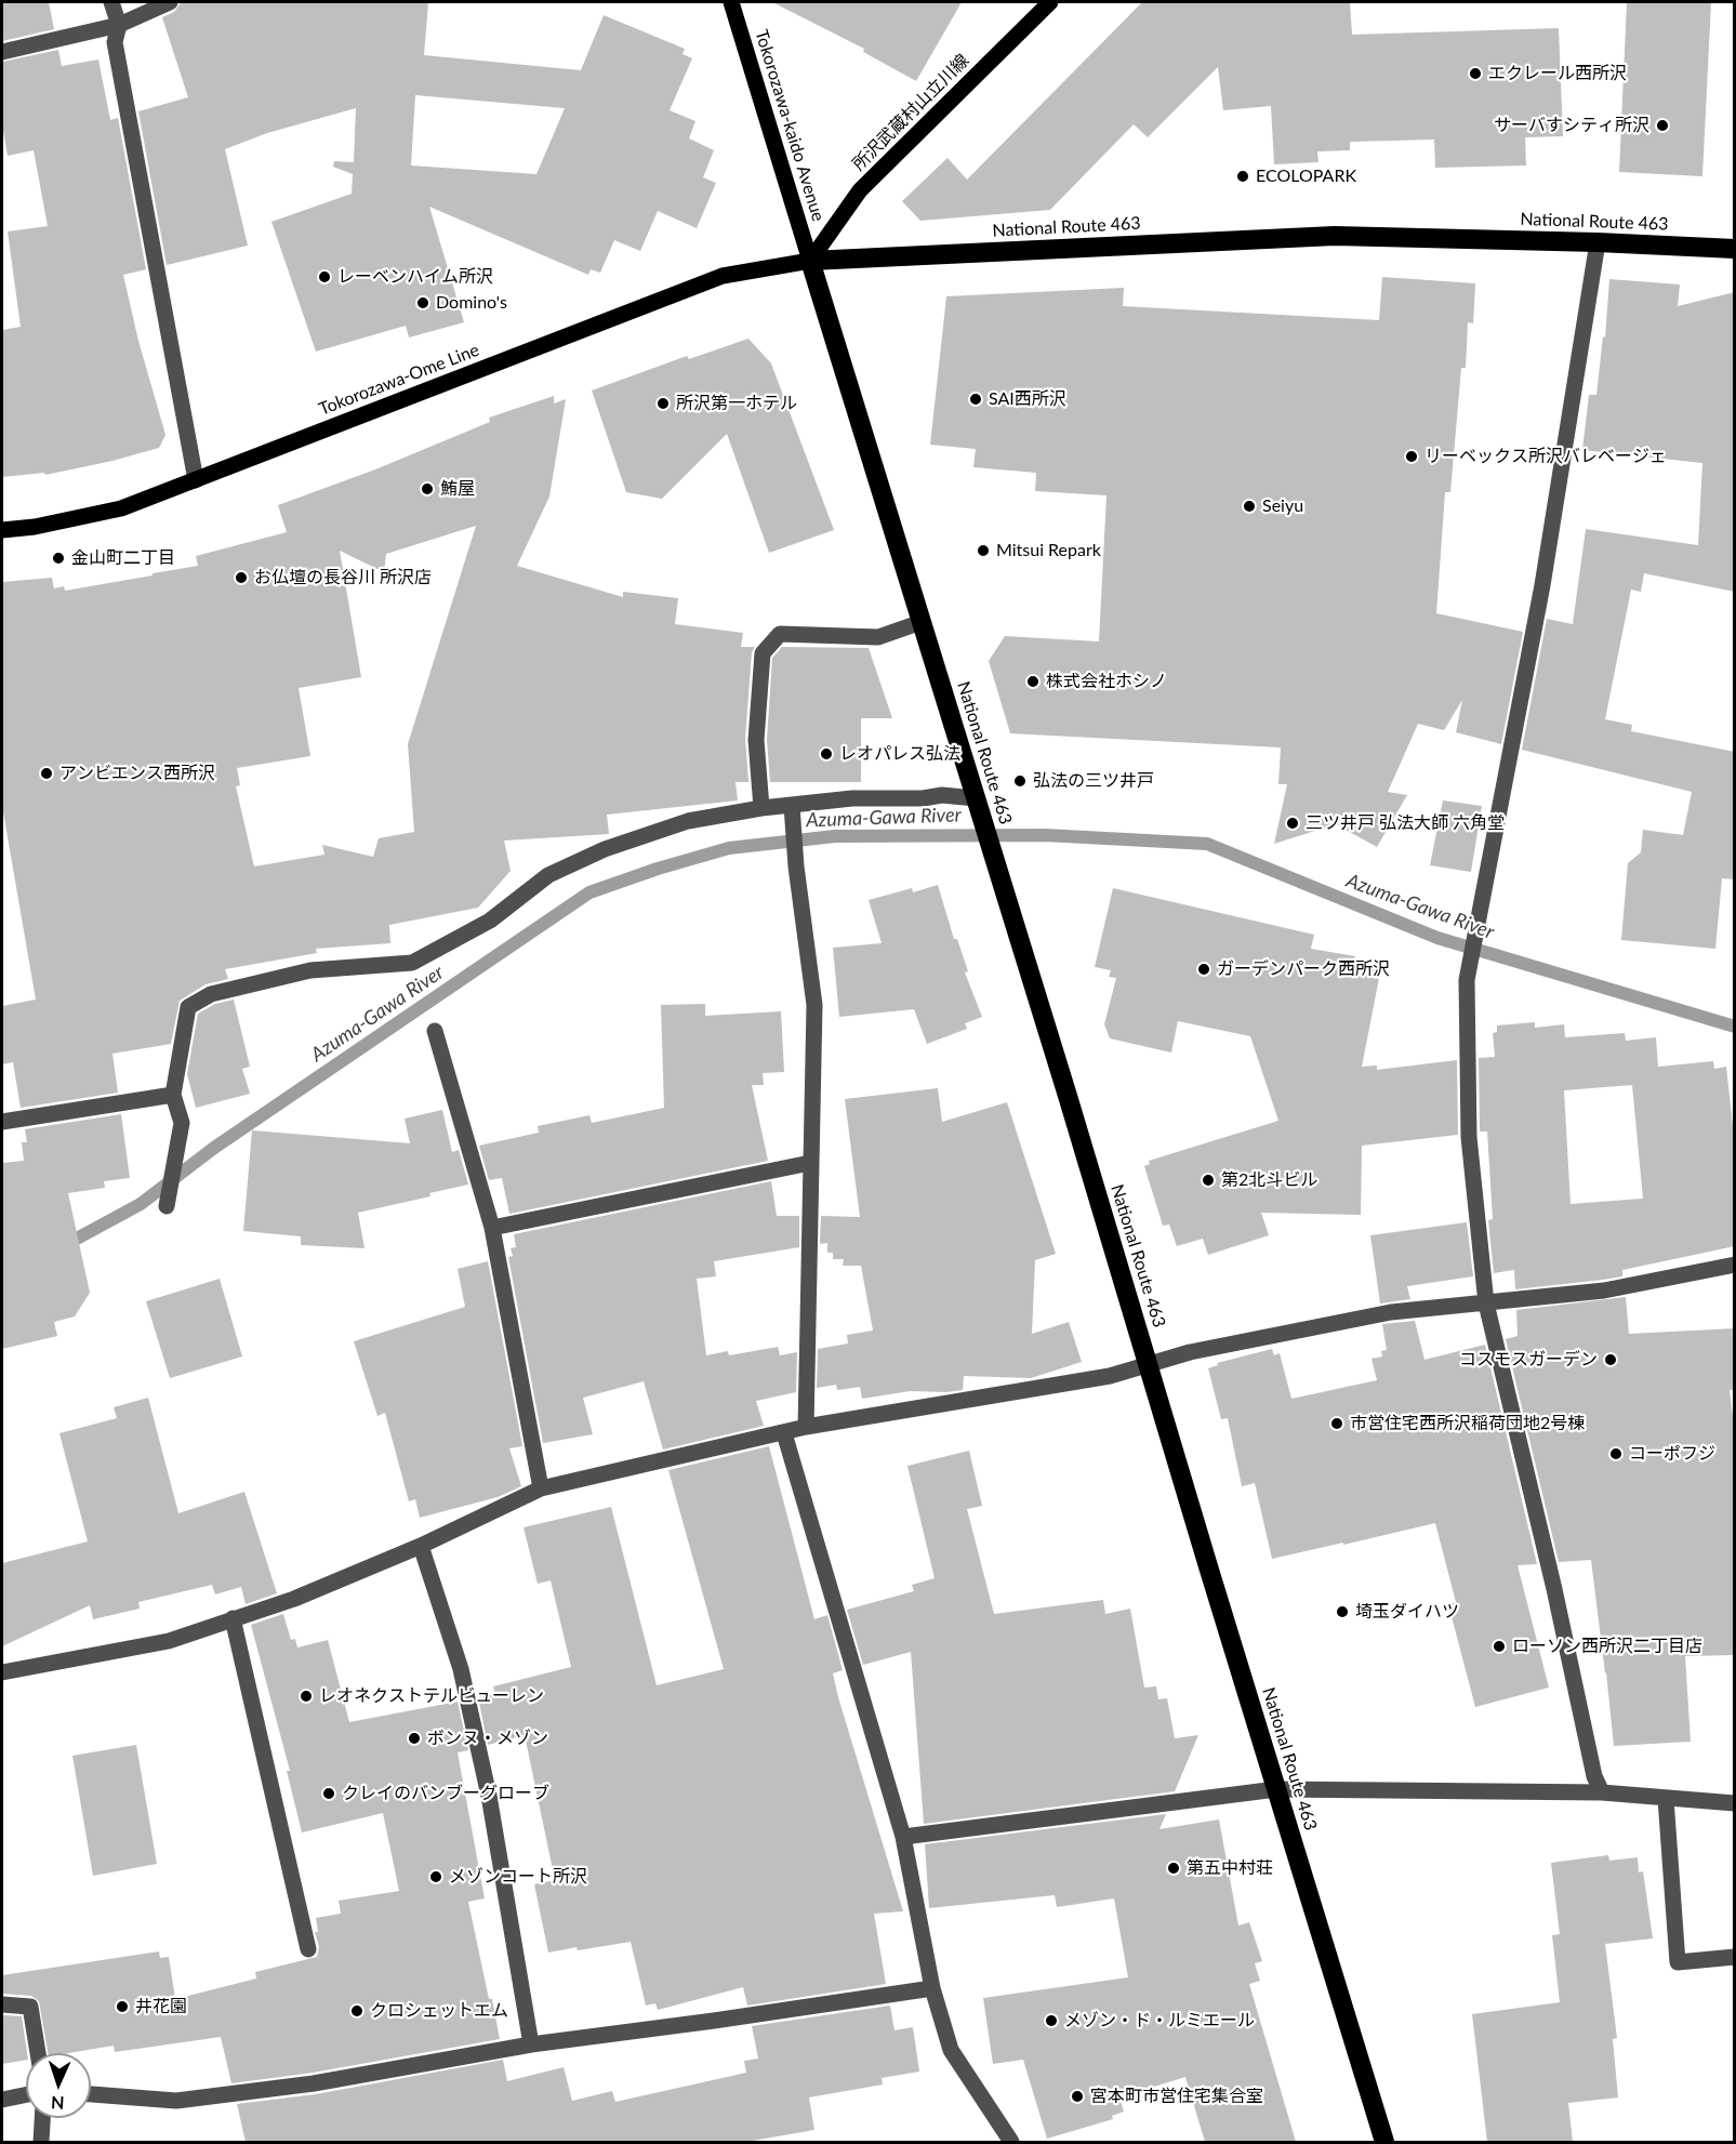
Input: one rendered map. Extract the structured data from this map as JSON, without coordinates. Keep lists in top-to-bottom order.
{
  "streets": {
    "highway": ["National Route 463"],
    "main road": ["所沢武蔵村山立川線", "Tokorozawa-kaido Avenue", "Tokorozawa-Ome Line"]
  },
  "crossings": [
    ["所沢武蔵村山立川線", "Tokorozawa-kaido Avenue"],
    ["所沢武蔵村山立川線", "National Route 463"],
    ["所沢武蔵村山立川線", "Tokorozawa-Ome Line"],
    ["Tokorozawa-kaido Avenue", "National Route 463"],
    ["Tokorozawa-kaido Avenue", "Tokorozawa-Ome Line"],
    ["National Route 463", "Tokorozawa-Ome Line"]
  ],
  "water": ["Azuma-Gawa River"],
  "places": [
    "エクレール西所沢",
    "サーバすシティ所沢",
    "ECOLOPARK",
    "レーベンハイム所沢",
    "Domino's",
    "SAI西所沢",
    "所沢第一ホテル",
    "リーベックス所沢バレベージェ",
    "鮪屋",
    "Seiyu",
    "Mitsui Repark",
    "金山町二丁目",
    "お仏壇の長谷川 所沢店",
    "株式会社ホシノ",
    "レオパレス弘法",
    "アンビエンス西所沢",
    "弘法の三ツ井戸",
    "三ツ井戸 弘法大師 六角堂",
    "ガーデンパーク西所沢",
    "第2北斗ビル",
    "コスモスガーデン",
    "市営住宅西所沢稲荷団地2号棟",
    "コーポフジ",
    "埼玉ダイハツ",
    "ローソン西所沢二丁目店",
    "レオネクストテルビューレン",
    "ボンヌ・メゾン",
    "クレイのバンブーグローブ",
    "第五中村荘",
    "メゾンコート所沢",
    "井花園",
    "クロシェットエム",
    "メゾン・ド・ルミエール",
    "宮本町市営住宅集合室"
  ],
  "north": "bottom"
}
